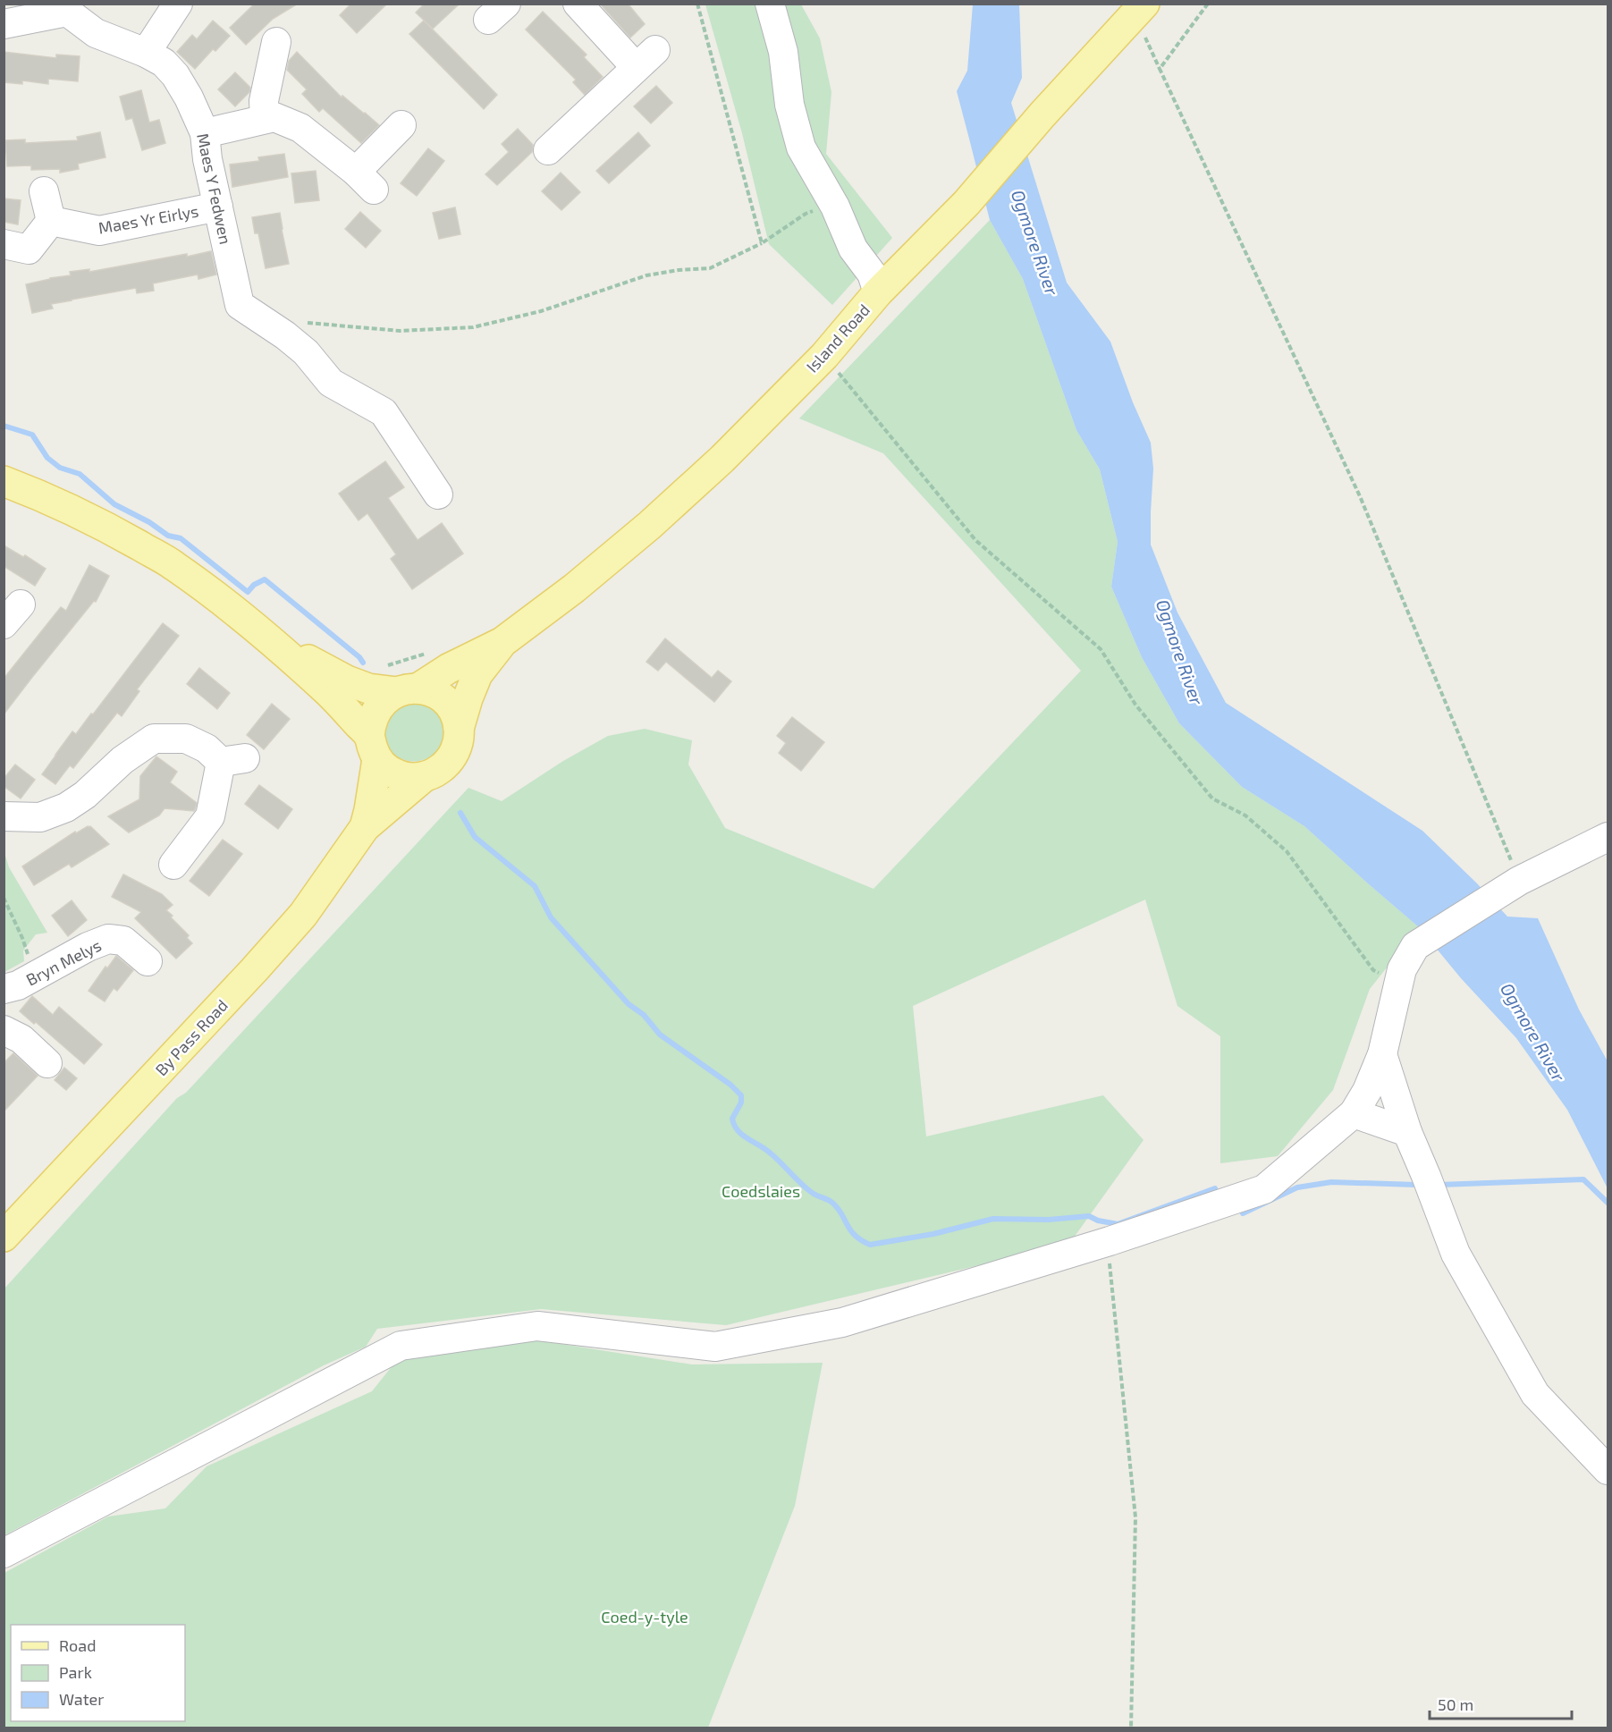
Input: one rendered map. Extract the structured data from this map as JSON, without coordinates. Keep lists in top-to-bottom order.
{
  "streets": {
    "main road": ["Island Road", "By Pass Road"],
    "street": ["Maes Y Fedwen", "Maes Yr Eirlys", "Bryn Melys"]
  },
  "crossings": [
    ["Maes Y Fedwen", "Maes Yr Eirlys"],
    ["Island Road", "By Pass Road"]
  ],
  "water": ["Ogmore River"],
  "parks": ["Coedslaies", "Coed-y-tyle"],
  "legend": ["Road", "Park", "Water"],
  "scale_bar": "50 m"
}
